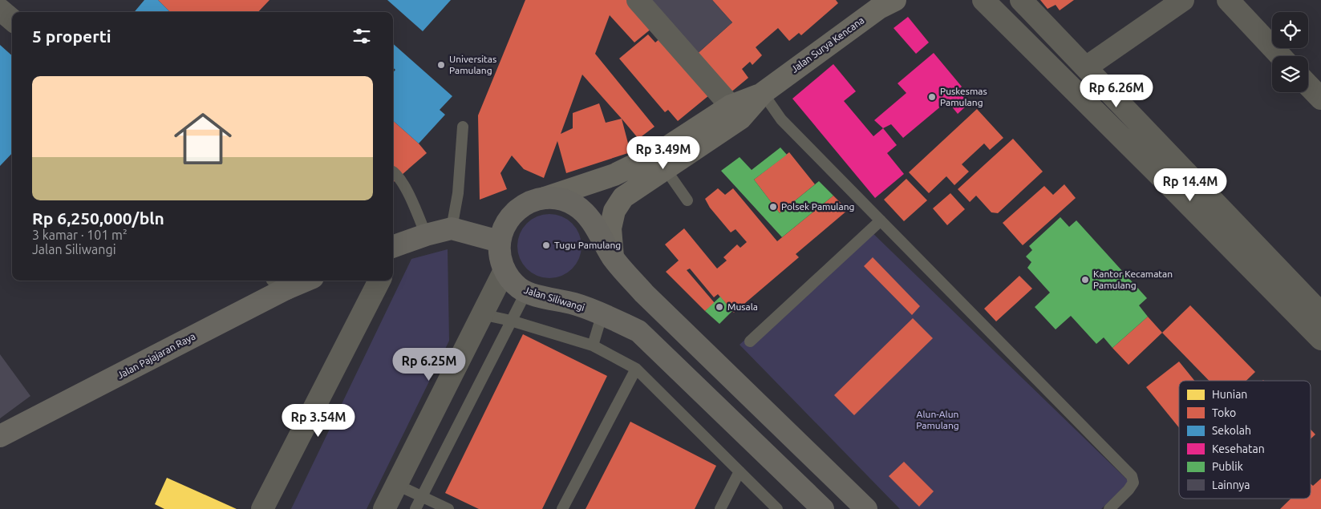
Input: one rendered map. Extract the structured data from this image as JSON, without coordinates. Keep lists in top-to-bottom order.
{
  "streets": {
    "main road": ["Jalan Surya Kencana", "Jalan Siliwangi", "Jalan Pajajaran Raya"]
  },
  "crossings": [
    ["Jalan Surya Kencana", "Jalan Siliwangi"]
  ],
  "parks": ["Alun-Alun Pamulang"],
  "places": [
    "Universitas Pamulang",
    "Puskesmas Pamulang",
    "Polsek Pamulang",
    "Tugu Pamulang",
    "Kantor Kecamatan Pamulang",
    "Musala"
  ],
  "legend": [
    "Hunian",
    "Toko",
    "Sekolah",
    "Kesehatan",
    "Publik",
    "Lainnya"
  ],
  "page": {
    "heading": "5 properti",
    "list": [
      {
        "name": "Rp 6,250,000/bln",
        "note": "3 kamar · 101 m² · Jalan Siliwangi"
      }
    ],
    "price": [
      "Rp 6.26M",
      "Rp 3.49M",
      "Rp 14.4M",
      "Rp 6.25M",
      "Rp 3.54M"
    ]
  }
}
